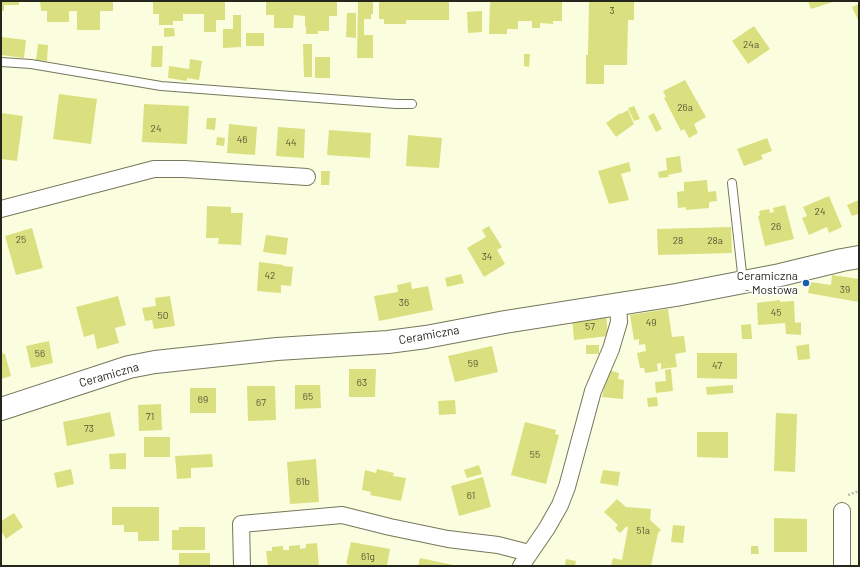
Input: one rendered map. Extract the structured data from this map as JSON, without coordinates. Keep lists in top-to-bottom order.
{
  "streets": {
    "street": ["Ceramiczna"]
  },
  "places": ["Ceramiczna - Mostowa"],
  "house_numbers": [
    "3",
    "24a",
    "26a",
    "24",
    "46",
    "44",
    "24",
    "26",
    "25",
    "28",
    "28a",
    "34",
    "42",
    "39",
    "36",
    "45",
    "50",
    "49",
    "57",
    "56",
    "59",
    "47",
    "63",
    "65",
    "69",
    "67",
    "71",
    "73",
    "55",
    "61b",
    "61",
    "51a",
    "61g"
  ]
}
